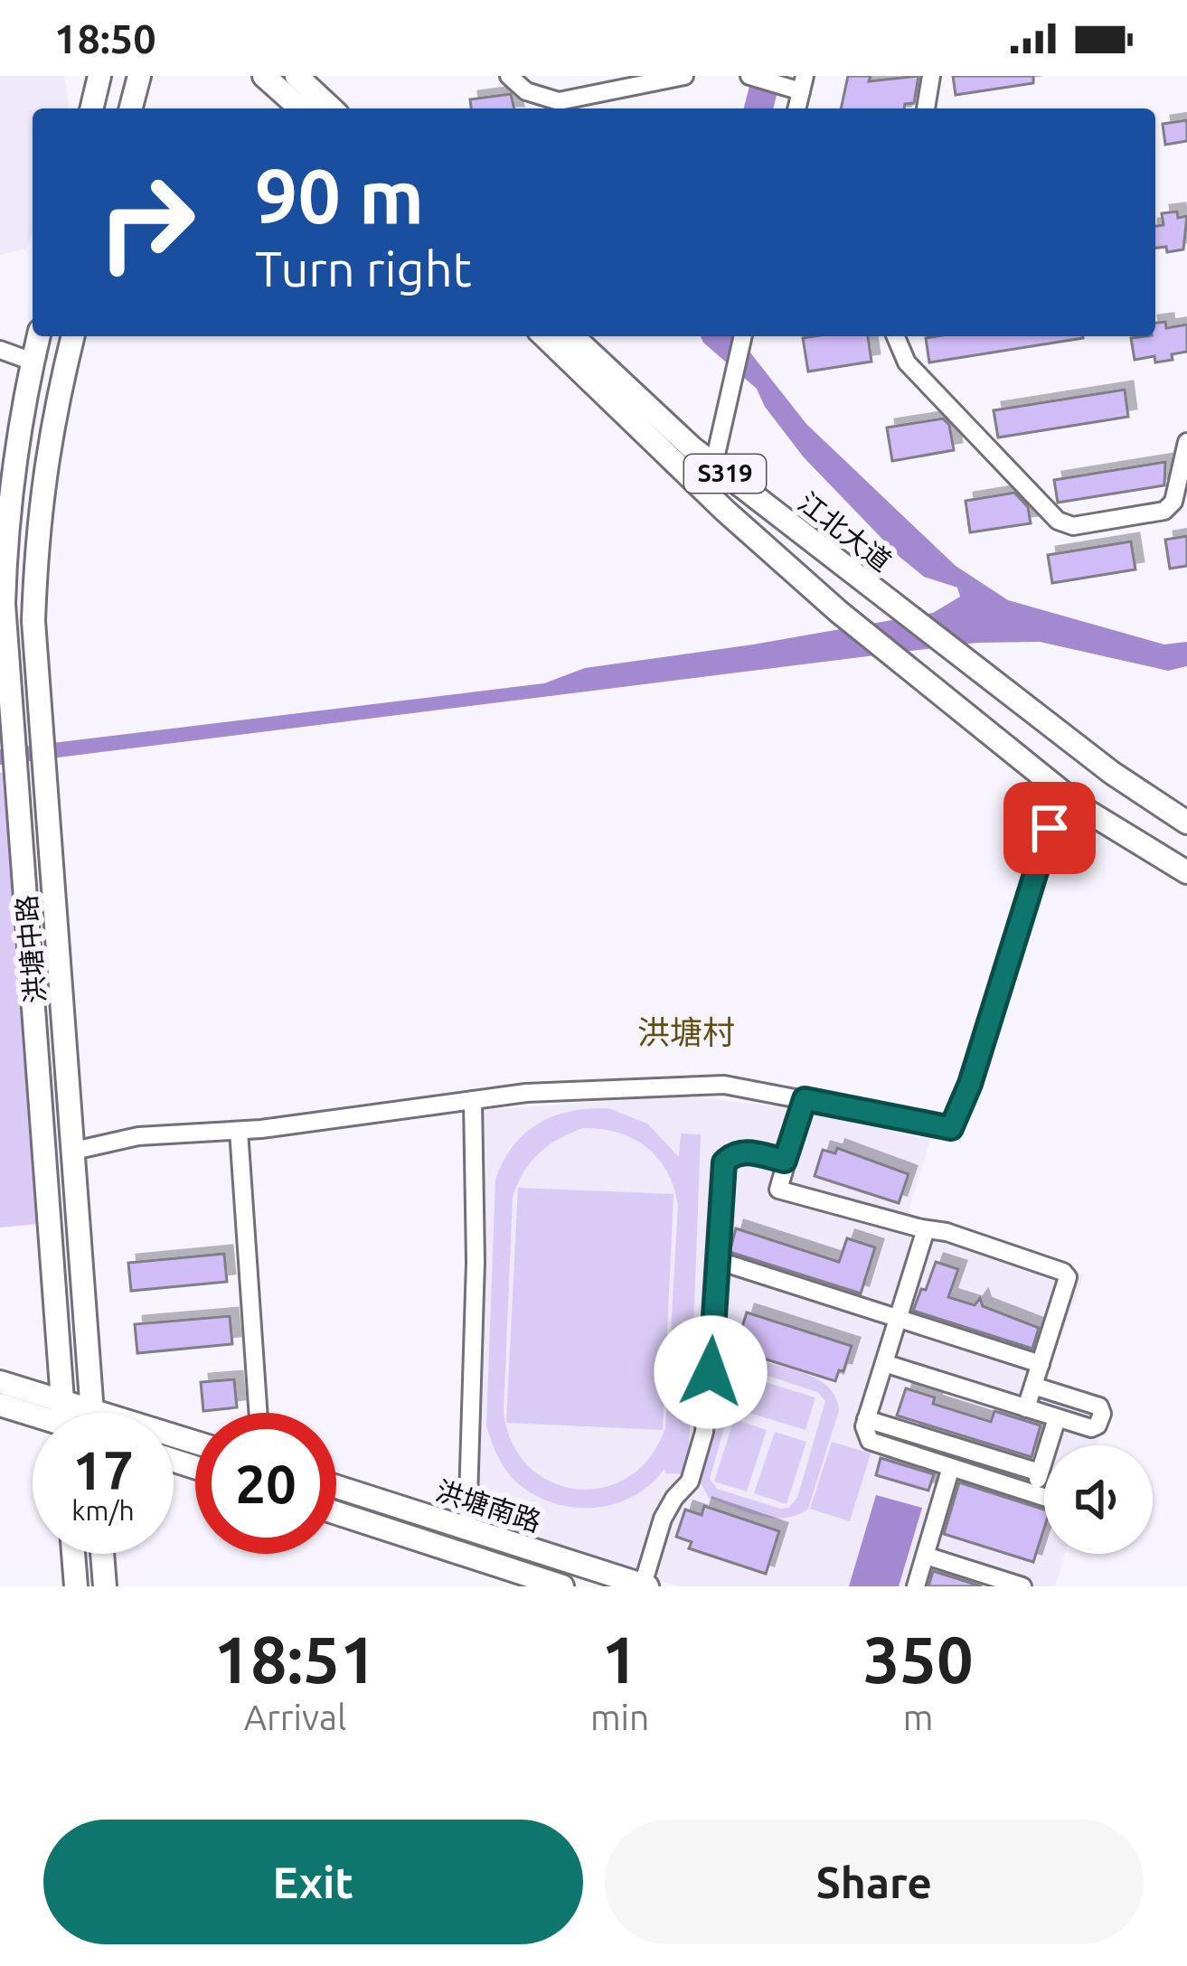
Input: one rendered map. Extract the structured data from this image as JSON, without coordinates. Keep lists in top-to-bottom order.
{
  "streets": {
    "main road": [
      "S319",
      "江北大道",
      "洪塘中路",
      "洪塘南路"
    ]
  },
  "districts": ["洪塘村"],
  "page": {
    "status": "18:50",
    "turn": ["90 m", "Turn right"],
    "speed": "17 km/h",
    "limit": "20",
    "eta": [
      "18:51",
      "Arrival",
      "1",
      "min",
      "350",
      "m"
    ],
    "buttons": ["Exit", "Share"]
  }
}
